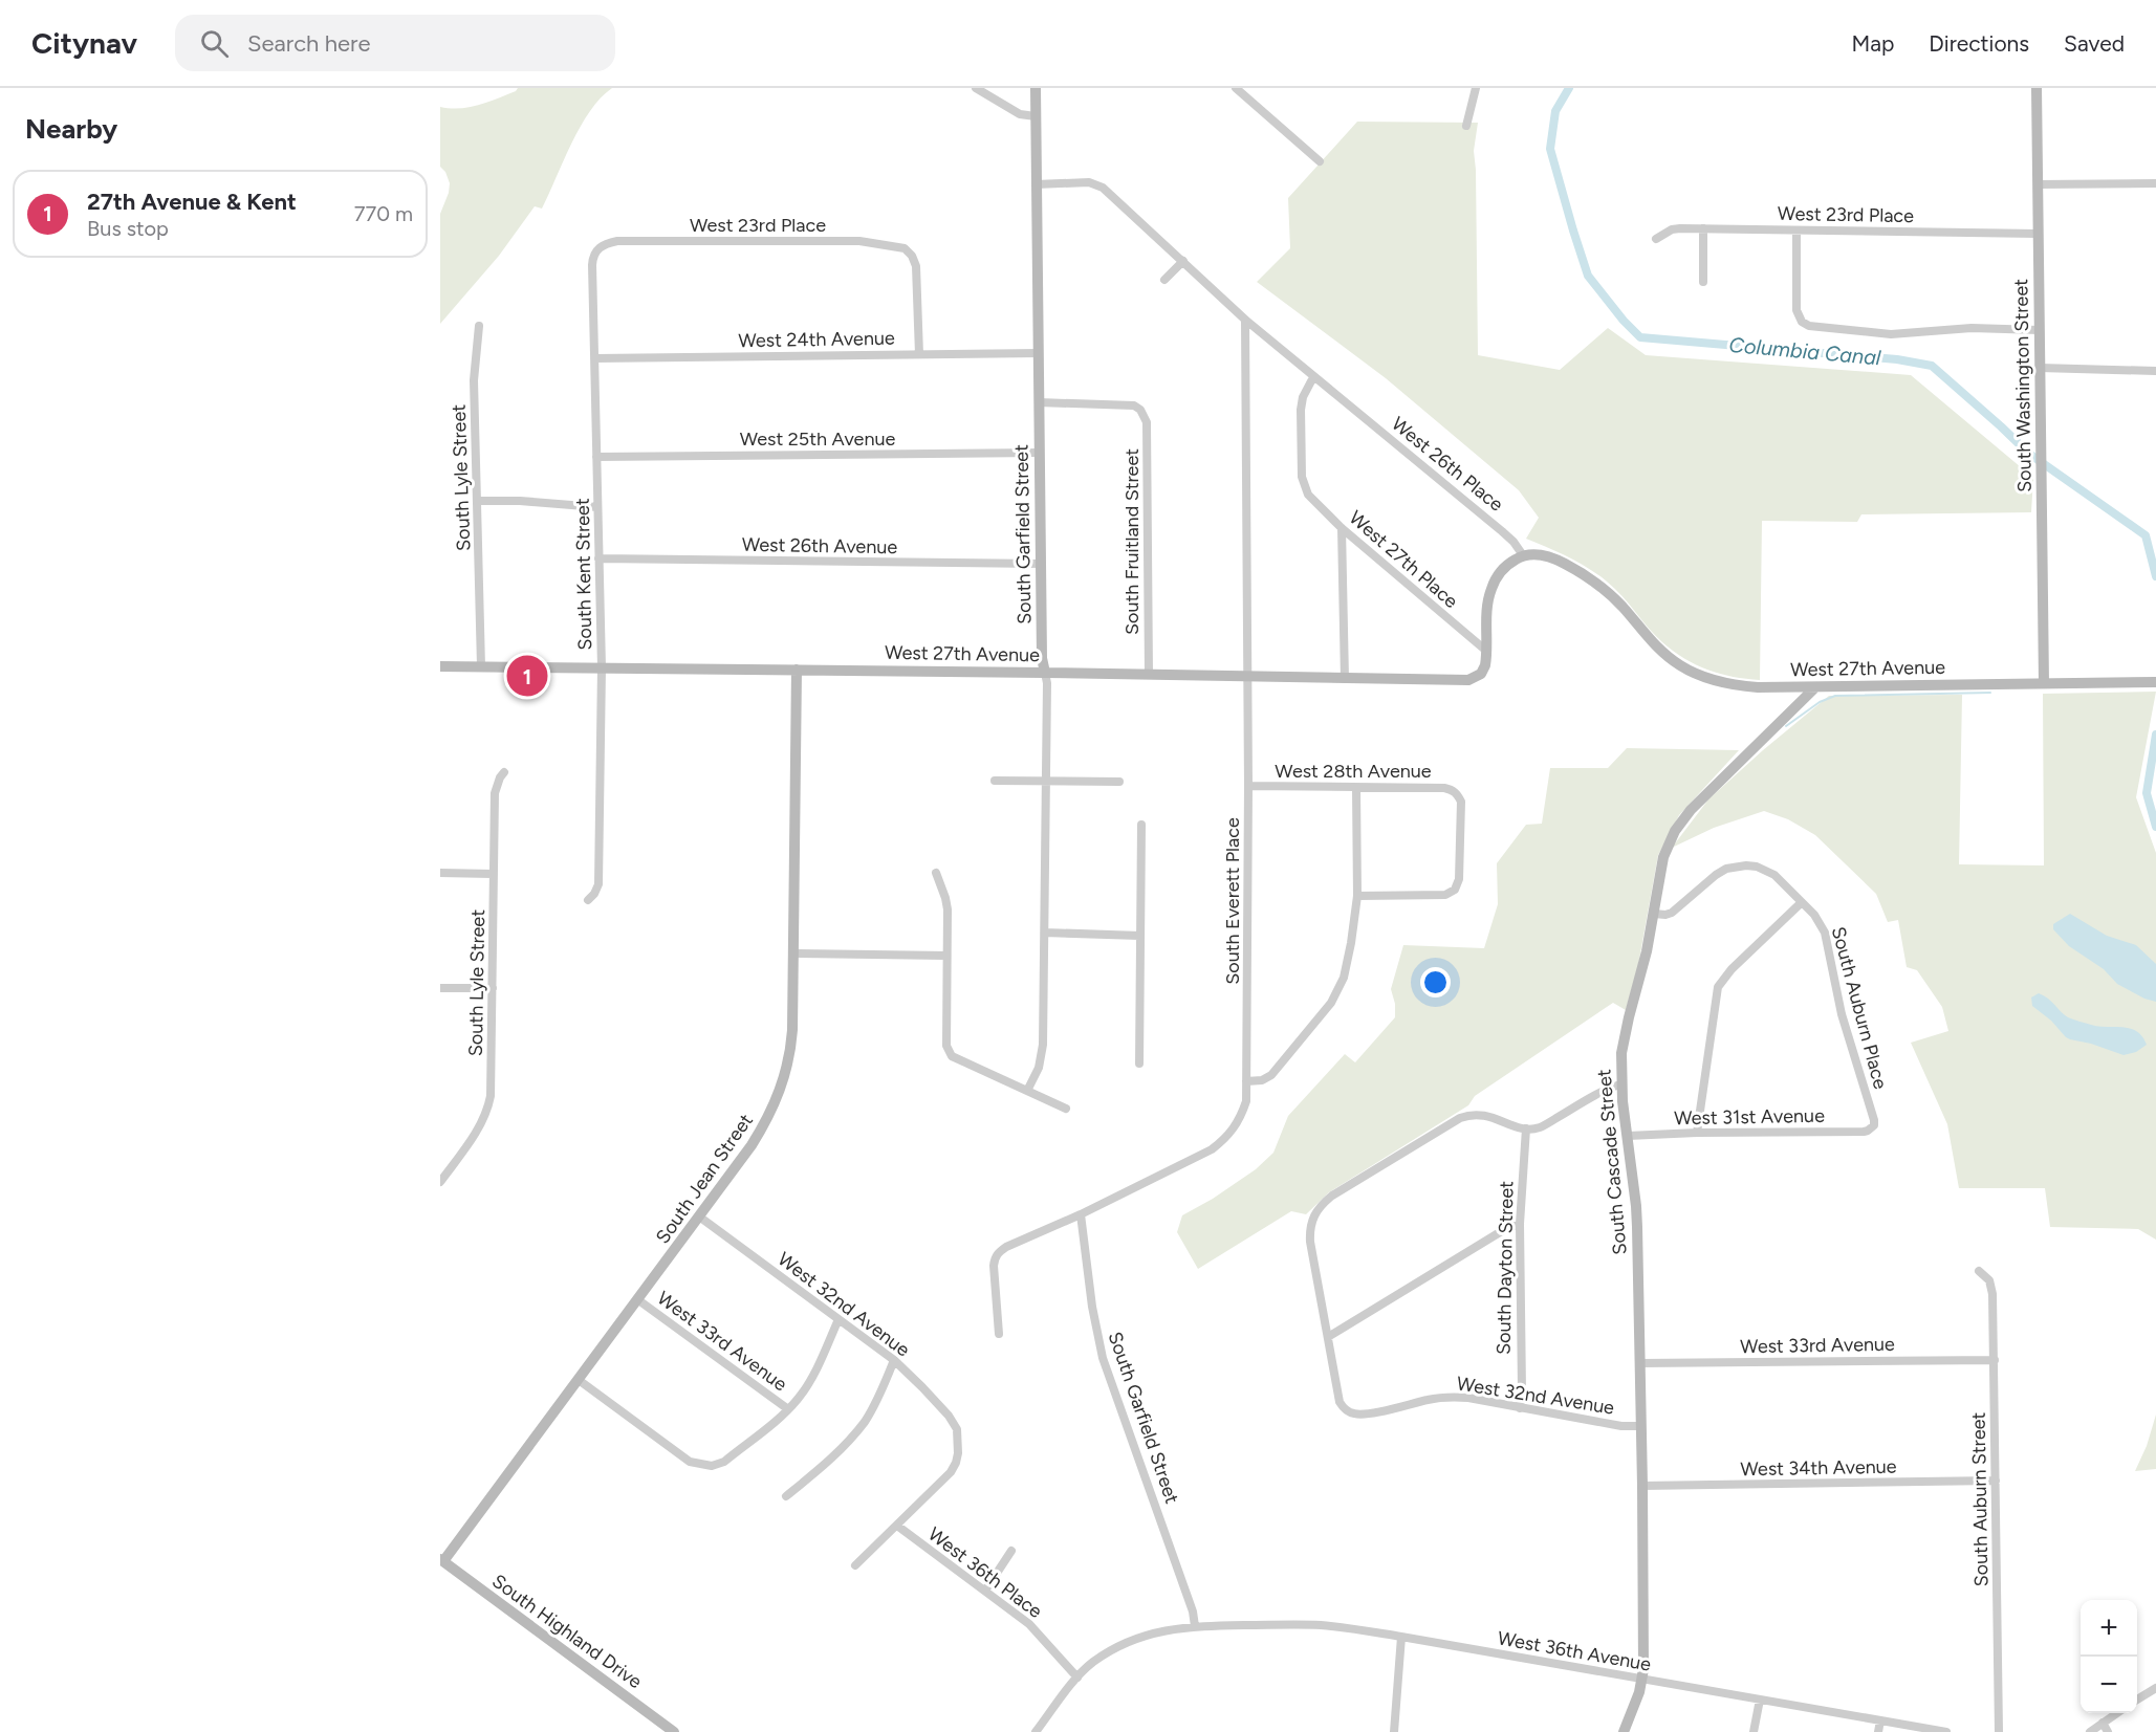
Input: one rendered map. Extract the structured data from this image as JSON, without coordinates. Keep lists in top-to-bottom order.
{
  "streets": {
    "street": [
      "West 23rd Place",
      "West 24th Avenue",
      "South Washington Street",
      "West 25th Avenue",
      "West 26th Place",
      "South Lyle Street",
      "South Garfield Street",
      "South Fruitland Street",
      "West 26th Avenue",
      "West 27th Place",
      "South Kent Street",
      "West 27th Avenue",
      "West 28th Avenue",
      "South Everett Place",
      "South Auburn Place",
      "West 31st Avenue",
      "South Cascade Street",
      "South Jean Street",
      "South Dayton Street",
      "West 32nd Avenue",
      "West 33rd Avenue",
      "West 34th Avenue",
      "South Auburn Street",
      "West 36th Place",
      "South Highland Drive",
      "West 36th Avenue"
    ]
  },
  "crossings": [
    ["West 23rd Place", "West 24th Avenue"],
    ["West 23rd Place", "South Washington Street"],
    ["West 23rd Place", "South Kent Street"],
    ["West 24th Avenue", "South Garfield Street"],
    ["West 24th Avenue", "South Kent Street"],
    ["South Washington Street", "West 27th Avenue"],
    ["West 25th Avenue", "South Garfield Street"],
    ["West 25th Avenue", "South Kent Street"],
    ["West 26th Place", "South Garfield Street"],
    ["West 26th Place", "West 27th Place"],
    ["West 26th Place", "West 27th Avenue"],
    ["West 26th Place", "South Everett Place"],
    ["South Lyle Street", "West 27th Avenue"],
    ["South Garfield Street", "South Fruitland Street"],
    ["South Garfield Street", "West 26th Avenue"],
    ["South Garfield Street", "West 27th Avenue"],
    ["South Garfield Street", "South Everett Place"],
    ["South Garfield Street", "West 36th Avenue"],
    ["South Fruitland Street", "West 27th Avenue"],
    ["West 26th Avenue", "South Kent Street"],
    ["West 27th Place", "West 27th Avenue"],
    ["South Kent Street", "West 27th Avenue"],
    ["West 27th Avenue", "South Everett Place"],
    ["West 27th Avenue", "South Cascade Street"],
    ["West 27th Avenue", "South Jean Street"],
    ["West 28th Avenue", "South Everett Place"],
    ["South Auburn Place", "West 31st Avenue"],
    ["West 31st Avenue", "South Cascade Street"],
    ["South Cascade Street", "West 32nd Avenue"],
    ["South Cascade Street", "West 33rd Avenue"],
    ["South Cascade Street", "West 34th Avenue"],
    ["South Cascade Street", "West 36th Avenue"],
    ["South Jean Street", "West 32nd Avenue"],
    ["South Jean Street", "West 33rd Avenue"],
    ["South Jean Street", "South Highland Drive"],
    ["South Dayton Street", "West 32nd Avenue"],
    ["West 32nd Avenue", "West 36th Place"],
    ["West 33rd Avenue", "South Auburn Street"],
    ["West 34th Avenue", "South Auburn Street"],
    ["West 36th Place", "West 36th Avenue"]
  ],
  "water": ["Columbia Canal"],
  "page": {
    "header": "Citynav",
    "search": "Search here",
    "nav": ["Map", "Directions", "Saved"],
    "heading": "Nearby",
    "list": [
      {
        "mark": "1",
        "name": "27th Avenue & Kent",
        "note": "Bus stop",
        "value": "770 m"
      }
    ],
    "pins": "1",
    "map_buttons": ["+", "−"]
  }
}
